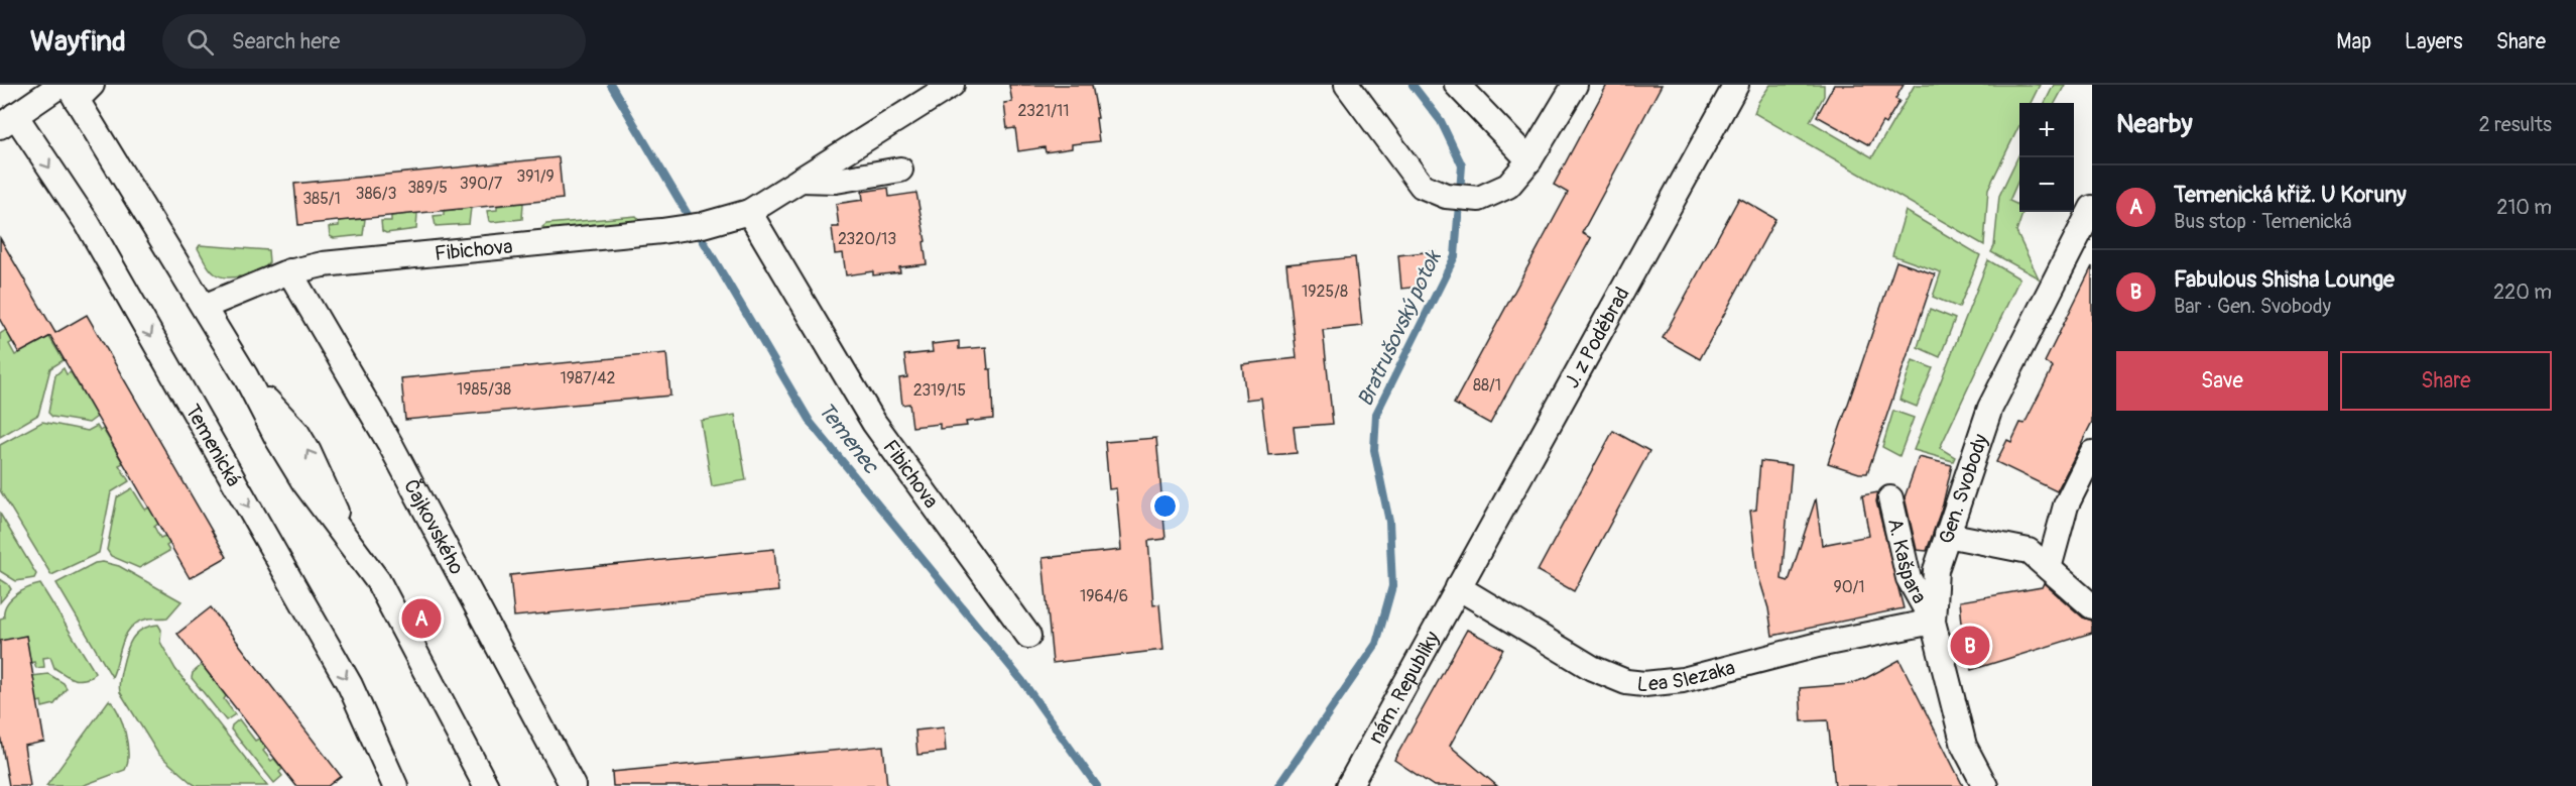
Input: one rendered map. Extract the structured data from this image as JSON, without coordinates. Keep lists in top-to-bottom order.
{
  "streets": {
    "street": [
      "Fibichova",
      "J. z Poděbrad",
      "Temenická",
      "Gen. Svobody",
      "Čajkovského",
      "A. Kašpara",
      "Lea Slezaka",
      "nám. Republiky"
    ]
  },
  "crossings": [
    ["Fibichova", "Čajkovského"],
    ["J. z Poděbrad", "Lea Slezaka"],
    ["J. z Poděbrad", "nám. Republiky"],
    ["Gen. Svobody", "A. Kašpara"],
    ["Gen. Svobody", "Lea Slezaka"],
    ["A. Kašpara", "Lea Slezaka"],
    ["Lea Slezaka", "nám. Republiky"]
  ],
  "water": ["Bratrušovský potok", "Temenec"],
  "house_numbers": [
    "2321/11",
    "391/9",
    "390/7",
    "389/5",
    "386/3",
    "385/1",
    "2320/13",
    "1925/8",
    "1987/42",
    "88/1",
    "1985/38",
    "2319/15",
    "90/1",
    "1964/6"
  ],
  "page": {
    "header": "Wayfind",
    "search": "Search here",
    "nav": ["Map", "Layers", "Share"],
    "heading": ["Nearby", "2 results"],
    "map_buttons": ["+", "−"],
    "list": [
      {
        "mark": "A",
        "name": "Temenická křiž. U Koruny",
        "note": "Bus stop · Temenická",
        "value": "210 m"
      },
      {
        "mark": "B",
        "name": "Fabulous Shisha Lounge",
        "note": "Bar · Gen. Svobody",
        "value": "220 m"
      }
    ],
    "buttons": ["Save", "Share"],
    "pins": ["A", "B"]
  }
}
